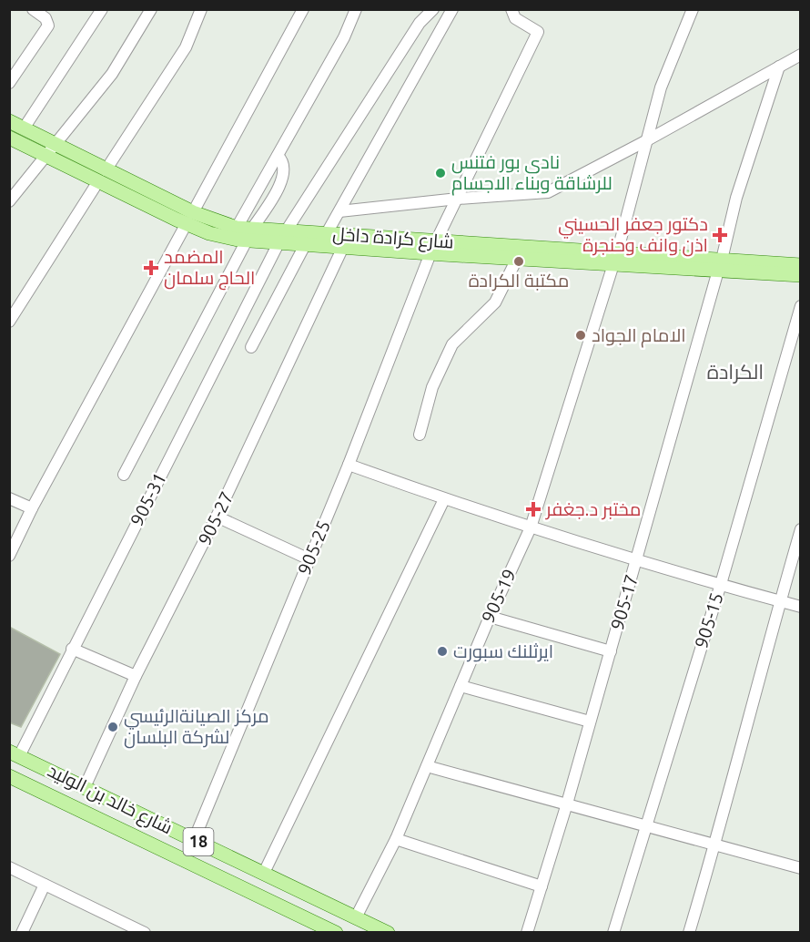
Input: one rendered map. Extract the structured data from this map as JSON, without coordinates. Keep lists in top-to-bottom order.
{
  "streets": {
    "main road": ["شارع كرادة داخل", "شارع خالد بن الوليد", "18"],
    "street": [
      "905-31",
      "905-27",
      "905-25",
      "905-19",
      "905-17",
      "905-15"
    ]
  },
  "crossings": [
    ["شارع كرادة داخل", "905-31"],
    ["شارع كرادة داخل", "905-27"],
    ["شارع كرادة داخل", "905-25"],
    ["شارع كرادة داخل", "905-19"],
    ["شارع كرادة داخل", "905-17"],
    ["905-31", "شارع خالد بن الوليد"],
    ["905-27", "شارع خالد بن الوليد"],
    ["905-25", "شارع خالد بن الوليد"],
    ["905-19", "شارع خالد بن الوليد"]
  ],
  "districts": ["الكرادة"],
  "places": {
    "other": [
      "نادي بور فتنس للرشاقة وبناء الاجسام",
      "مكتبة الكرادة",
      "الامام الجواد",
      "ايرثلنك سبورت",
      "مركز الصيانةالرئيسي لشركة البلسان"
    ],
    "health": ["دكتور جعفر الحسيني اذن وانف وحنجرة", "المضمد الحاج سلمان", "مختبر د.جغفر"]
  }
}
